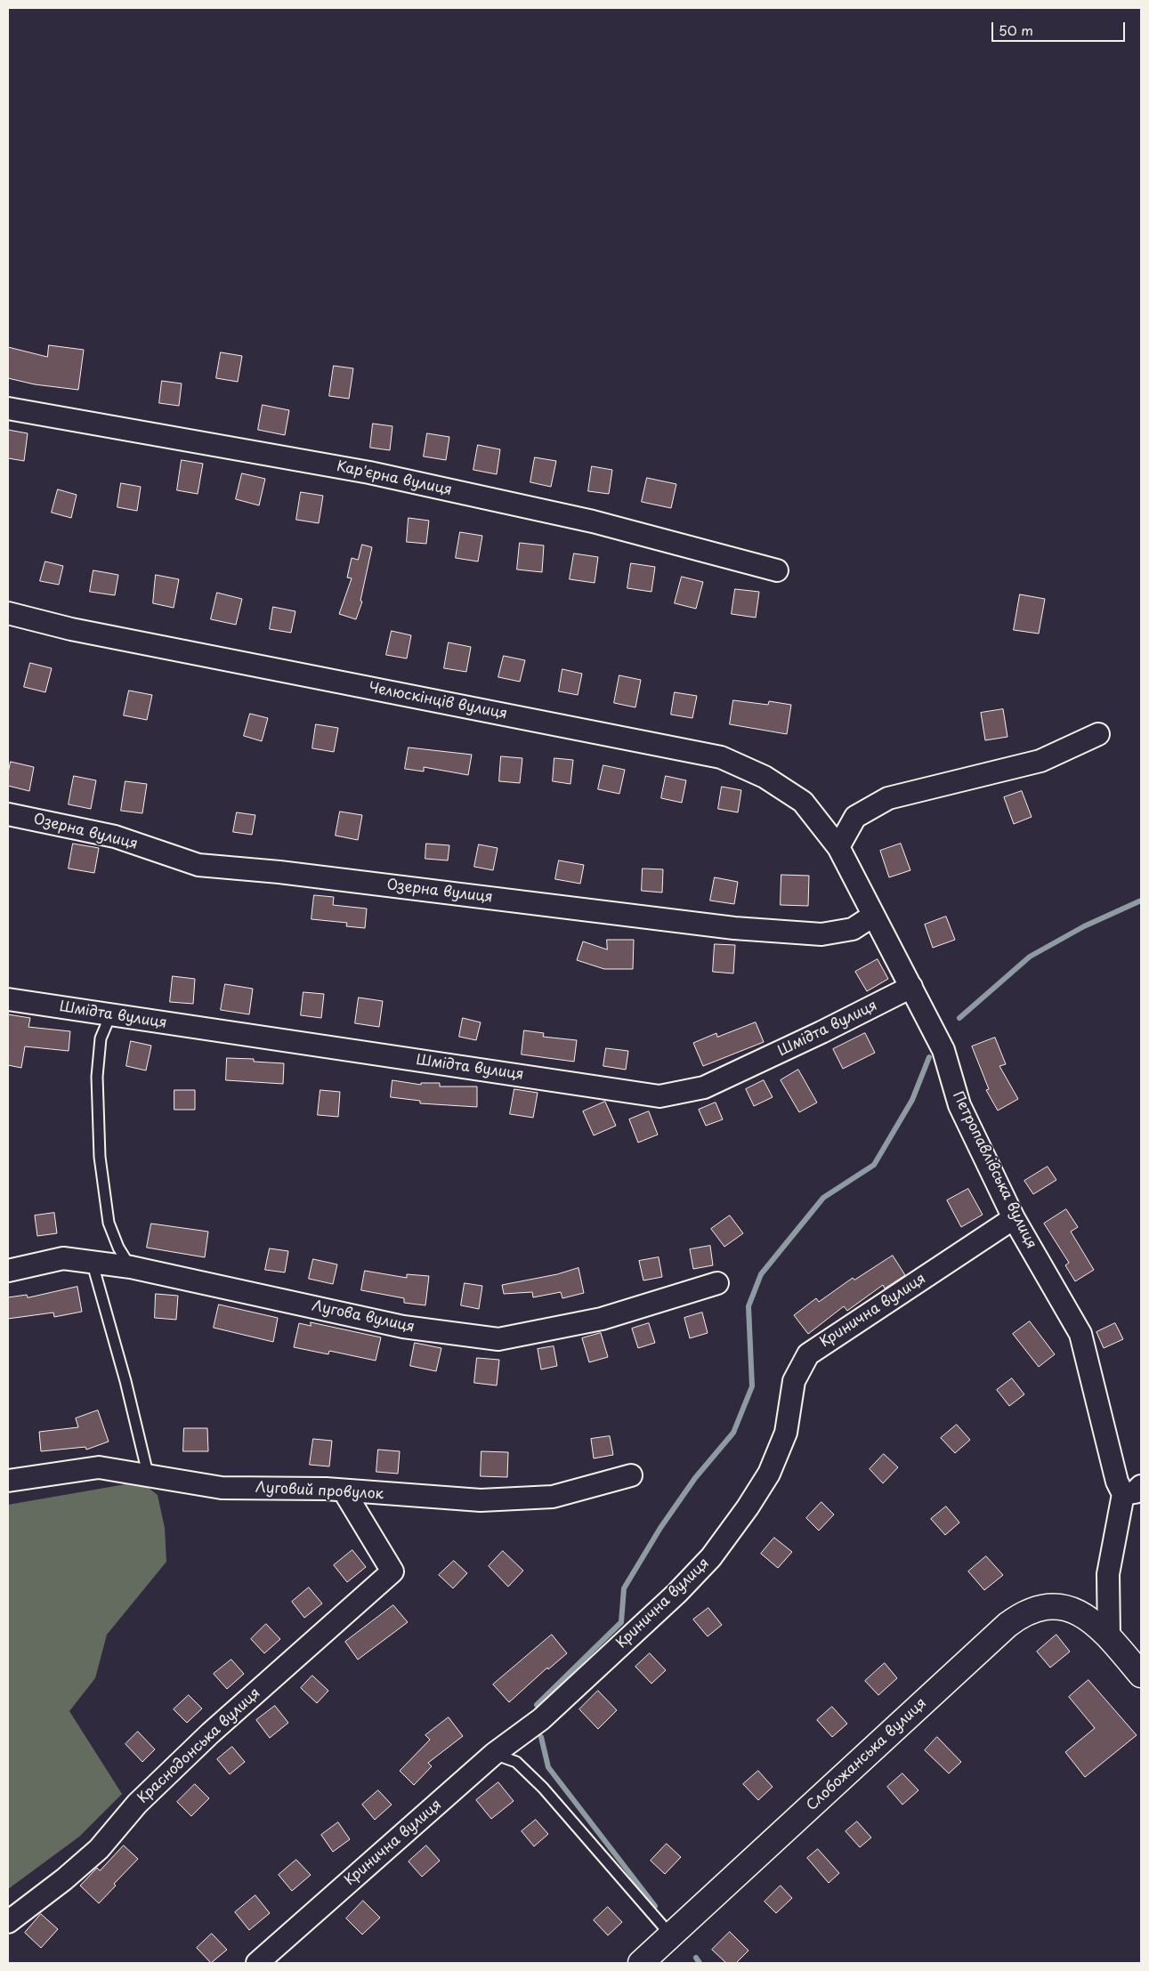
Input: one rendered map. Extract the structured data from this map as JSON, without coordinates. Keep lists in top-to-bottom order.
{
  "streets": {
    "street": [
      "Кар'єрна вулиця",
      "Челюскінців вулиця",
      "Озерна вулиця",
      "Шмідта вулиця",
      "Петропавлівська вулиця",
      "Кринична вулиця",
      "Лугова вулиця",
      "Луговий провулок",
      "Краснодонська вулиця",
      "Слобожанська вулиця"
    ]
  },
  "crossings": [
    ["Челюскінців вулиця", "Петропавлівська вулиця"],
    ["Озерна вулиця", "Петропавлівська вулиця"],
    ["Шмідта вулиця", "Петропавлівська вулиця"],
    ["Петропавлівська вулиця", "Кринична вулиця"],
    ["Петропавлівська вулиця", "Слобожанська вулиця"],
    ["Луговий провулок", "Краснодонська вулиця"]
  ],
  "scale_bar": "50 m"
}
